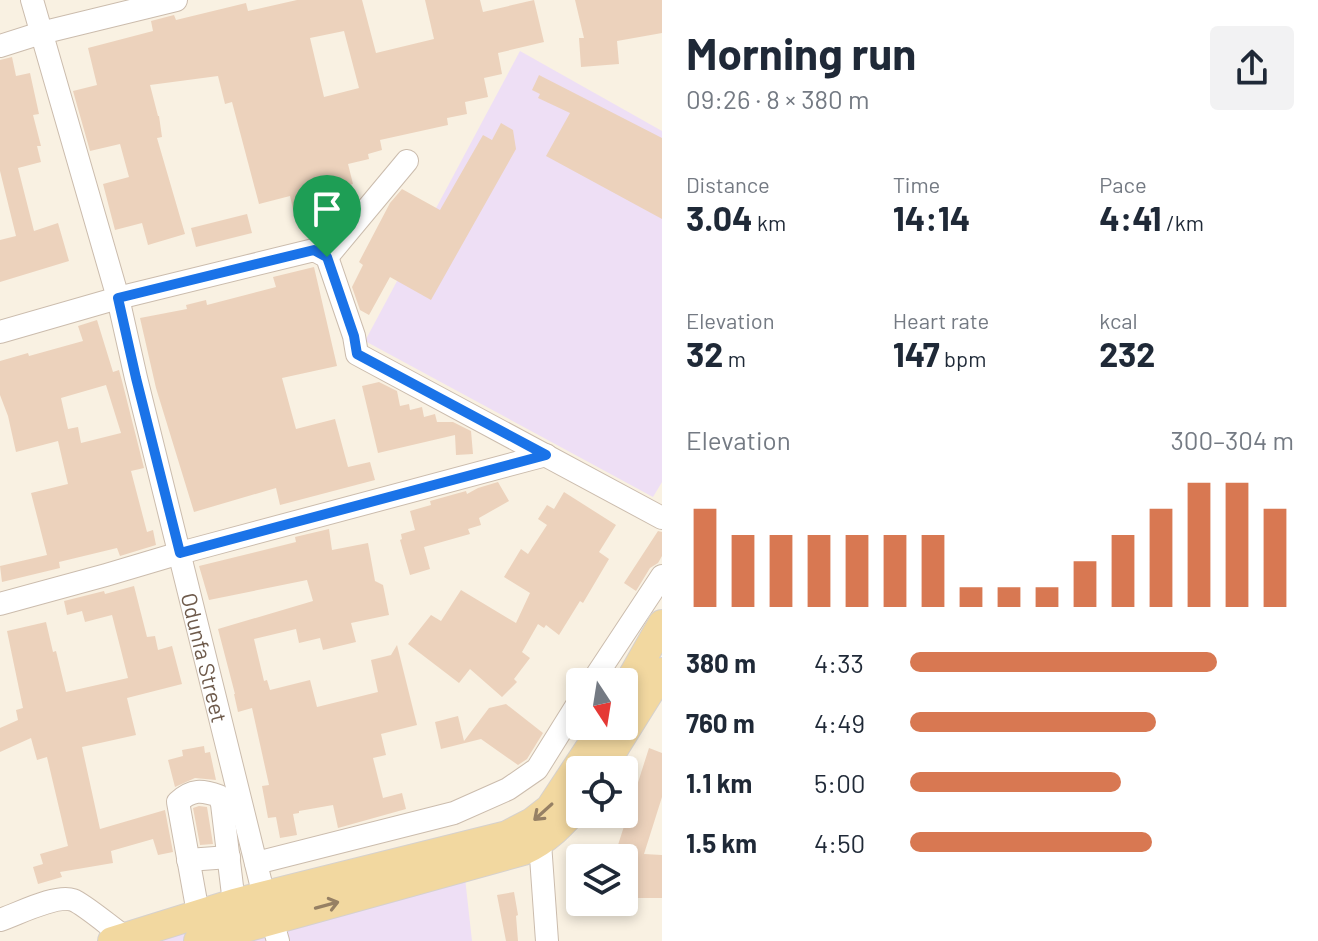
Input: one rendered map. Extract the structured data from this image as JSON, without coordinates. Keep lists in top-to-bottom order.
{
  "streets": {
    "street": ["Odunfa Street"]
  },
  "north": "bottom",
  "page": {
    "heading": ["Morning run", "09:26 · 8 × 380 m"],
    "stats": [
      ["Distance", "3.04 km"],
      ["Time", "14:14"],
      ["Pace", "4:41 /km"],
      ["Elevation", "32 m"],
      ["Heart rate", "147 bpm"],
      ["kcal", "232"]
    ],
    "chart": ["Elevation", "300–304 m"],
    "list": [
      {
        "name": "380 m",
        "note": "4:33"
      },
      {
        "name": "760 m",
        "note": "4:49"
      },
      {
        "name": "1.1 km",
        "note": "5:00"
      },
      {
        "name": "1.5 km",
        "note": "4:50"
      }
    ]
  }
}
